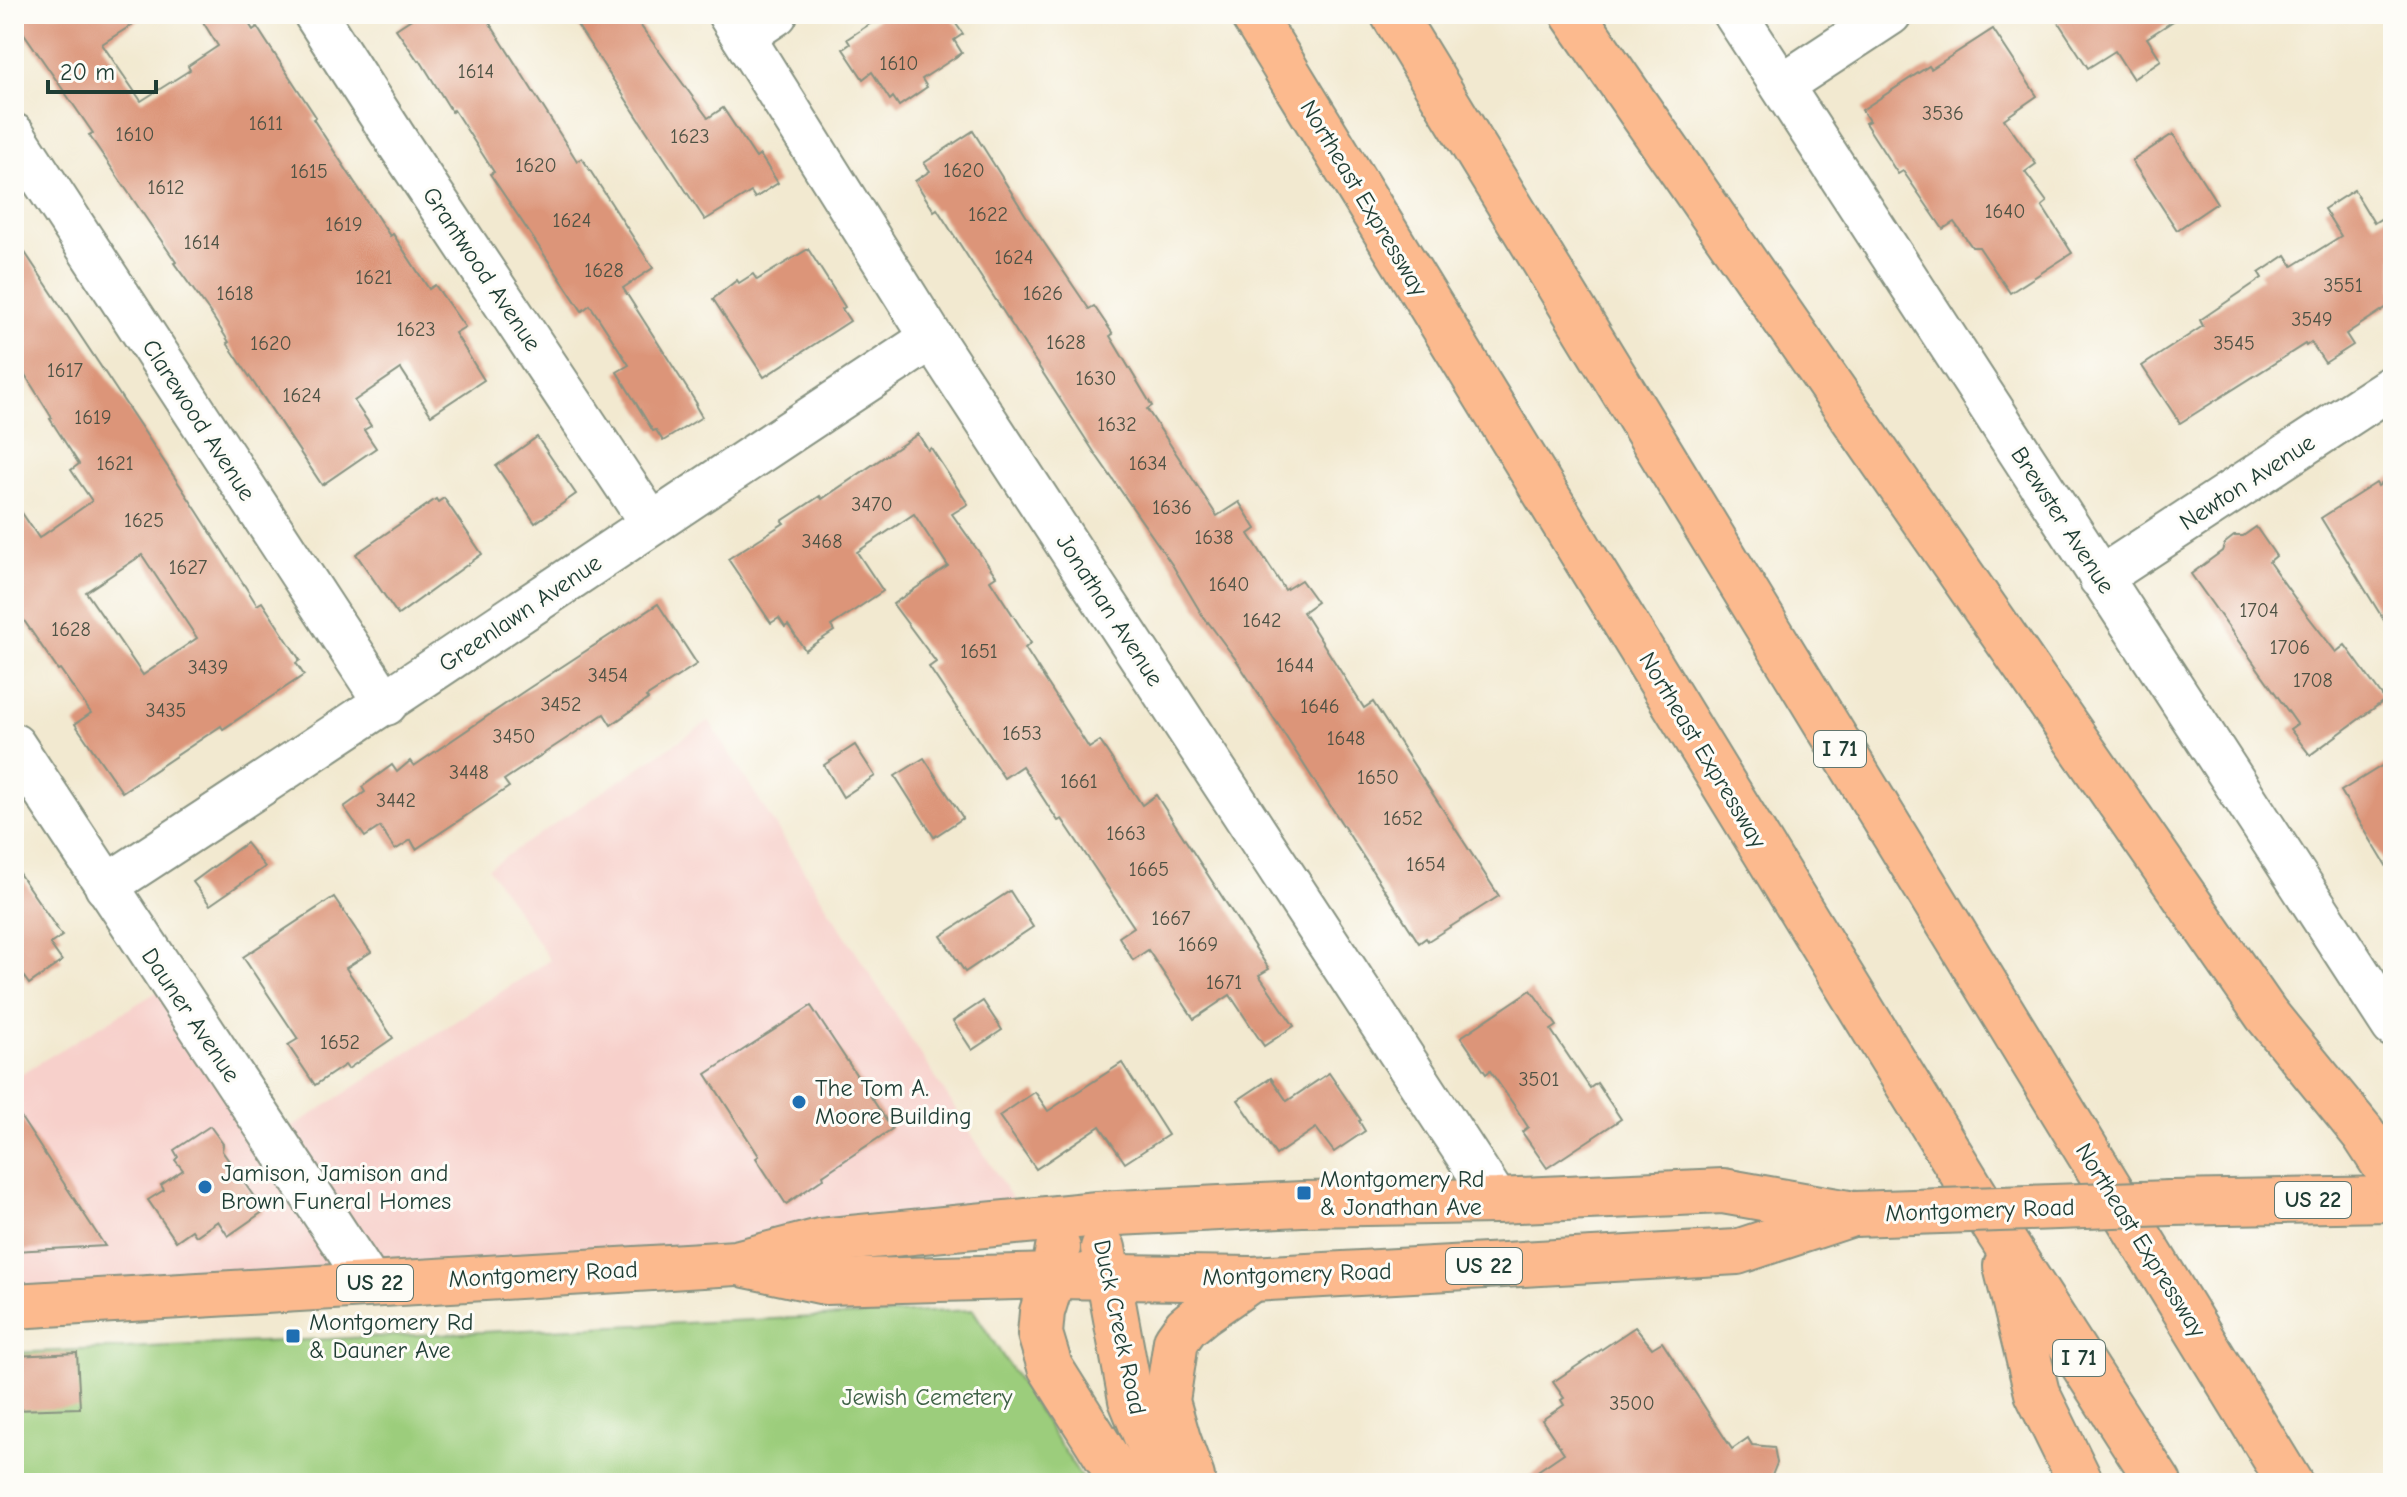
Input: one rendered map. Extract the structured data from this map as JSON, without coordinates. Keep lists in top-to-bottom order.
{
  "streets": {
    "main road": [
      "Northeast Expressway",
      "I 71",
      "US 22",
      "Montgomery Road",
      "Duck Creek Road"
    ],
    "street": [
      "Grantwood Avenue",
      "Clarewood Avenue",
      "Newton Avenue",
      "Brewster Avenue",
      "Jonathan Avenue",
      "Greenlawn Avenue",
      "Dauner Avenue"
    ]
  },
  "crossings": [
    ["Grantwood Avenue", "Greenlawn Avenue"],
    ["Clarewood Avenue", "Greenlawn Avenue"],
    ["Newton Avenue", "Brewster Avenue"],
    ["Jonathan Avenue", "Greenlawn Avenue"],
    ["Jonathan Avenue", "Montgomery Road"],
    ["Greenlawn Avenue", "Dauner Avenue"],
    ["Dauner Avenue", "Montgomery Road"],
    ["Montgomery Road", "Duck Creek Road"]
  ],
  "parks": ["Jewish Cemetery"],
  "places": {
    "other": ["The Tom A. Moore Building", "Jamison, Jamison and Brown Funeral Homes"],
    "transit": ["Montgomery Rd & Jonathan Ave", "Montgomery Rd & Dauner Ave"]
  },
  "house_numbers": [
    "1610",
    "1614",
    "3536",
    "1611",
    "1610",
    "1623",
    "1620",
    "1620",
    "1615",
    "1612",
    "1640",
    "1622",
    "1624",
    "1619",
    "1614",
    "1624",
    "1628",
    "1621",
    "3551",
    "1618",
    "1626",
    "3549",
    "1623",
    "1628",
    "1620",
    "3545",
    "1617",
    "1630",
    "1624",
    "1619",
    "1632",
    "1621",
    "1634",
    "3470",
    "1636",
    "1625",
    "1638",
    "3468",
    "1627",
    "1640",
    "1704",
    "1642",
    "1628",
    "1706",
    "1651",
    "1644",
    "3439",
    "3454",
    "1708",
    "3452",
    "1646",
    "3435",
    "1653",
    "3450",
    "1648",
    "3448",
    "1650",
    "1661",
    "3442",
    "1652",
    "1663",
    "1654",
    "1665",
    "1667",
    "1669",
    "1671",
    "1652",
    "3501",
    "3500"
  ],
  "scale_bar": "20 m"
}
